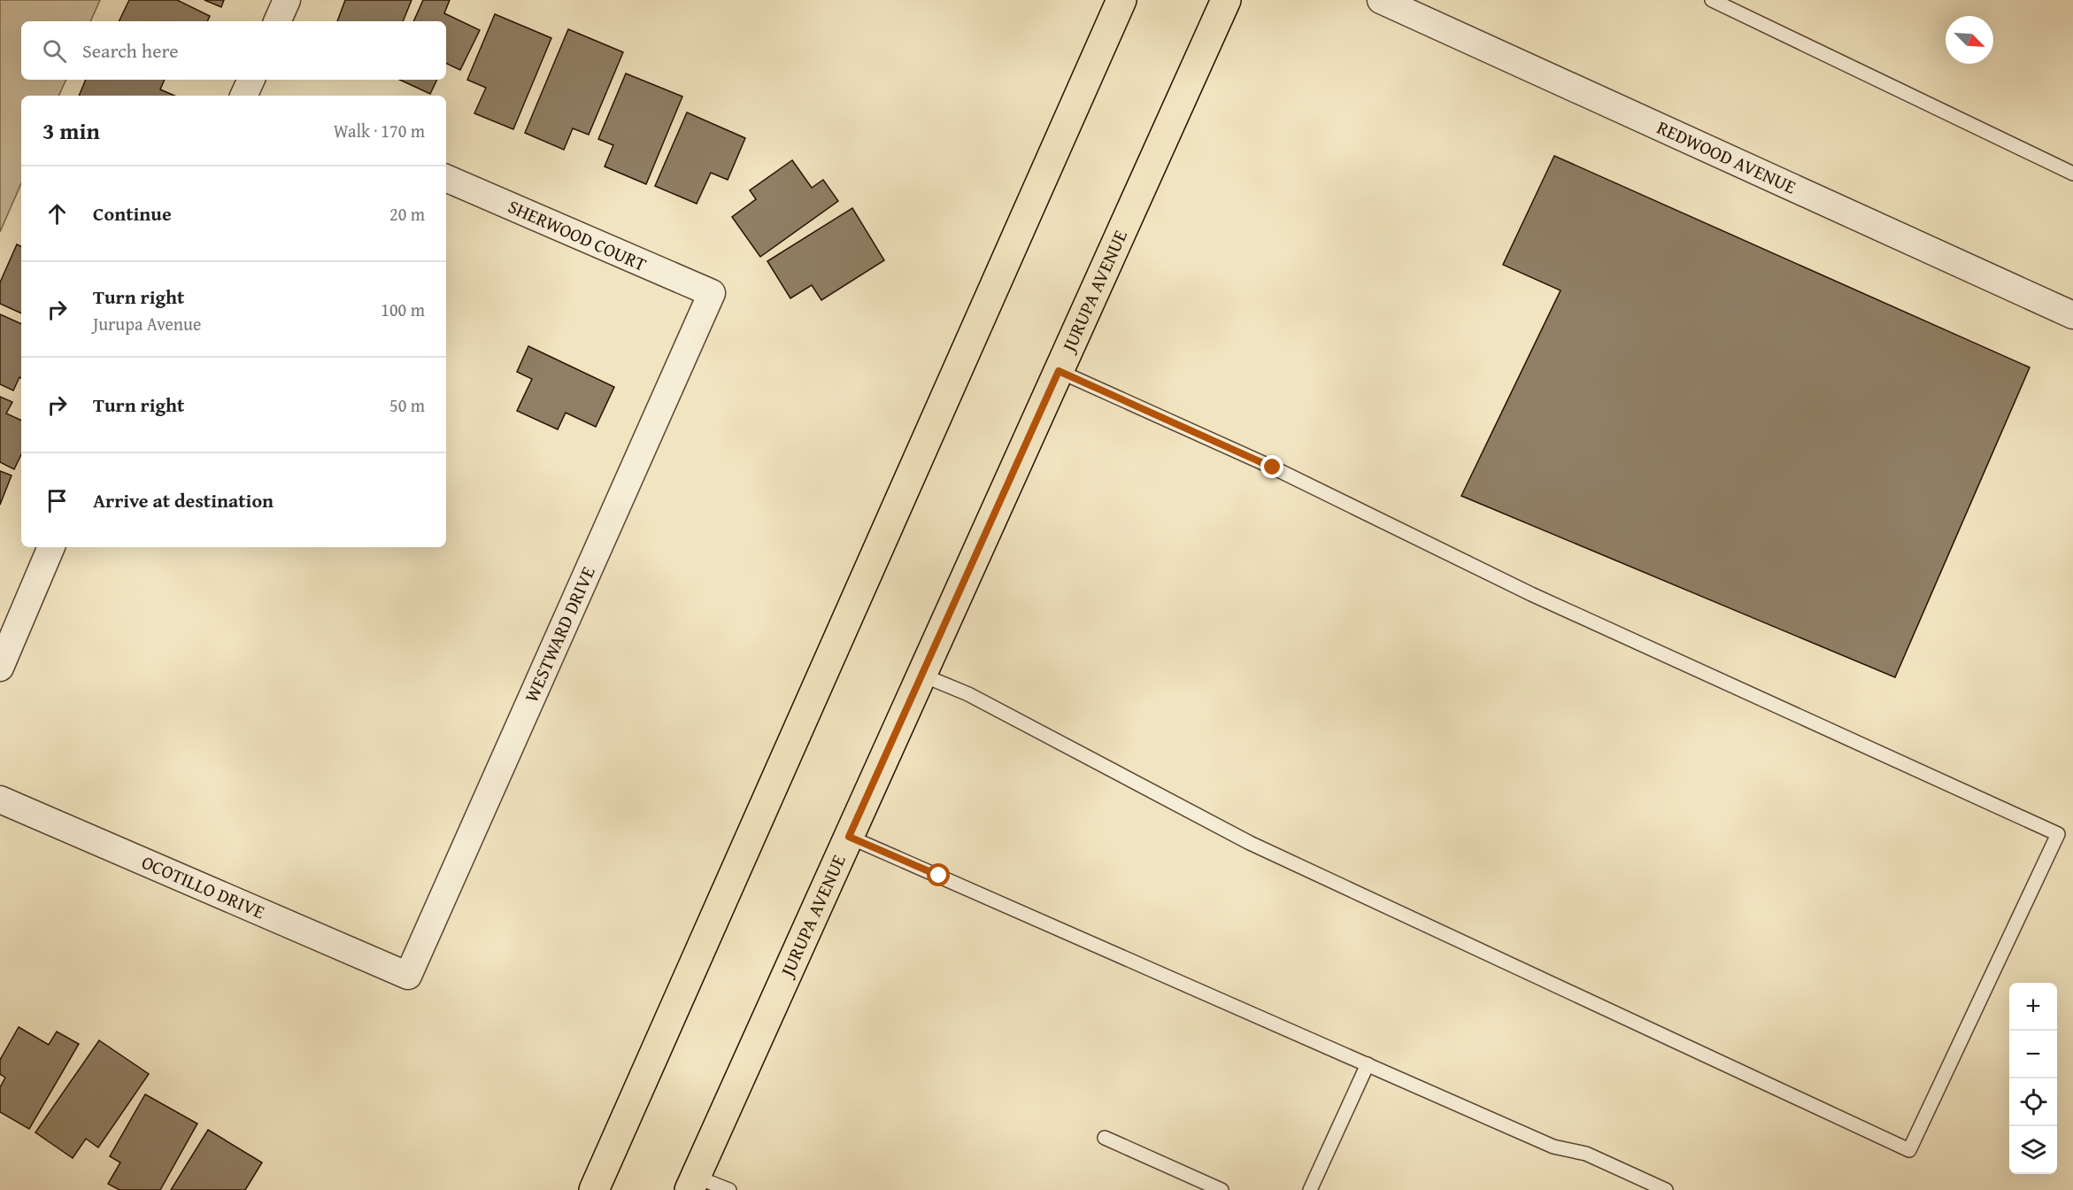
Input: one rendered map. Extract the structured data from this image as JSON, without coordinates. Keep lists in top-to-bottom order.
{
  "streets": {
    "main road": ["JURUPA AVENUE"],
    "street": [
      "REDWOOD AVENUE",
      "SHERWOOD COURT",
      "WESTWARD DRIVE",
      "OCOTILLO DRIVE"
    ]
  },
  "crossings": [
    ["SHERWOOD COURT", "WESTWARD DRIVE"],
    ["WESTWARD DRIVE", "OCOTILLO DRIVE"]
  ],
  "north": "bottom right",
  "page": {
    "search": "Search here",
    "heading": ["3 min", "Walk · 170 m"],
    "list": [
      ["Continue", "20 m"],
      ["Turn right", "Jurupa Avenue", "100 m"],
      ["Turn right", "50 m"],
      "Arrive at destination"
    ],
    "map_buttons": ["+", "−"]
  }
}
